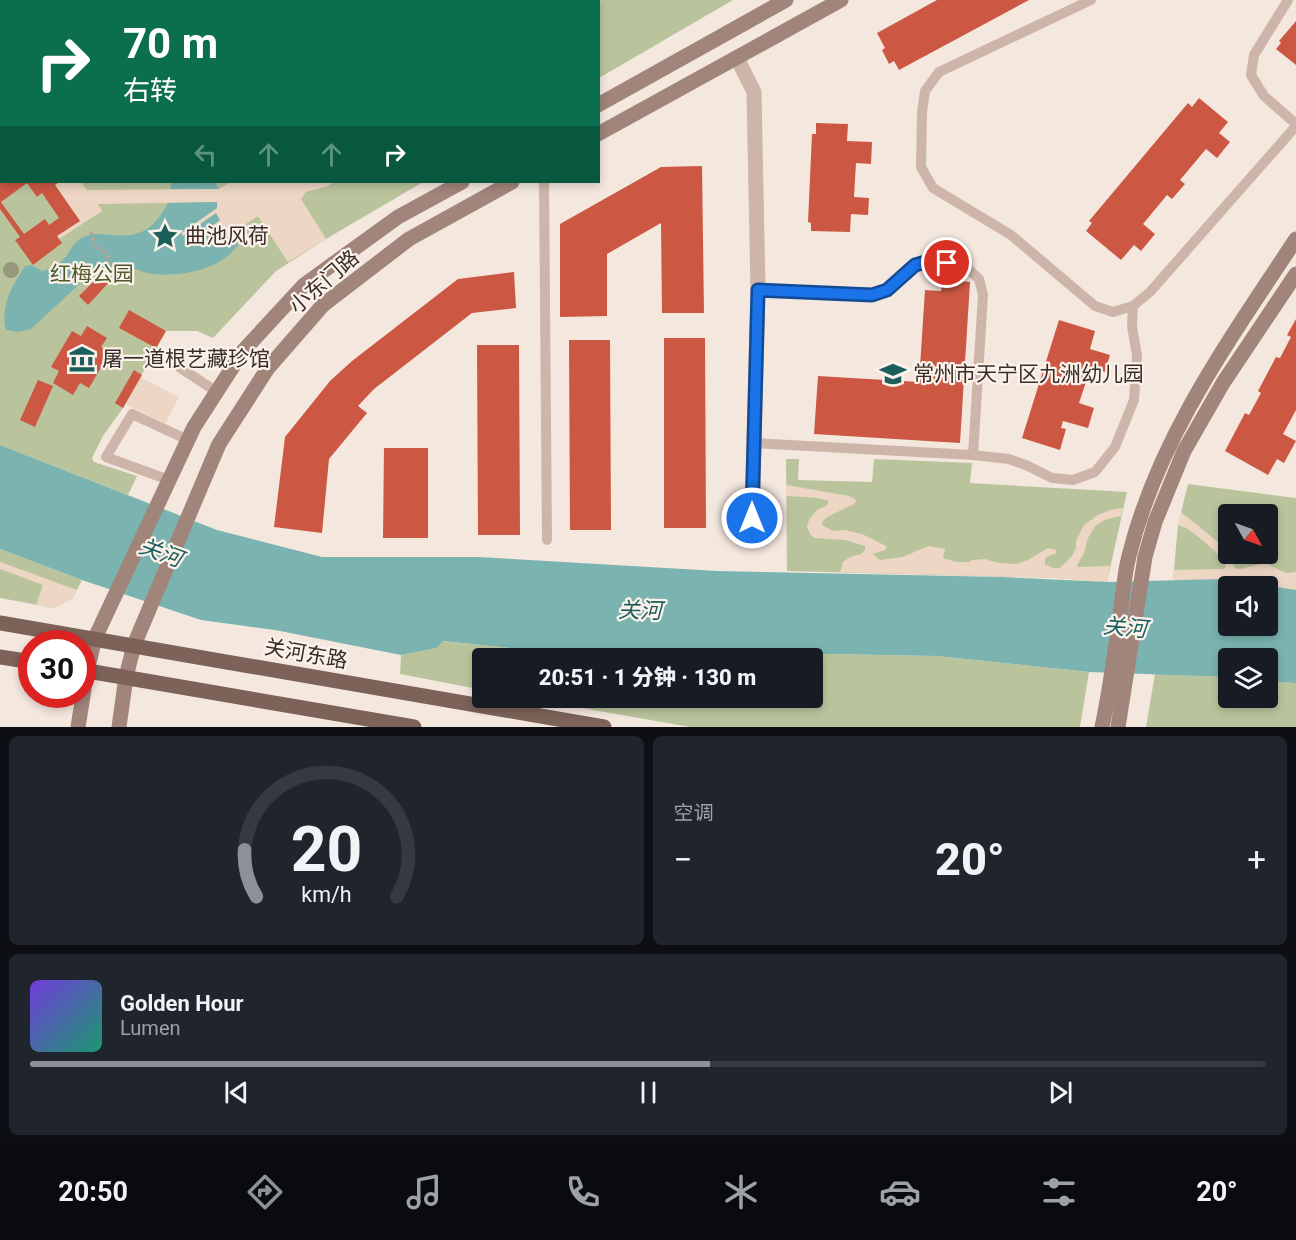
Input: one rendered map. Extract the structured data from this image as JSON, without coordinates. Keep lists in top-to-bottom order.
{
  "streets": {
    "main road": ["小东门路", "关河东路"]
  },
  "crossings": [
    ["小东门路", "关河东路"]
  ],
  "water": ["关河"],
  "parks": ["红梅公园"],
  "places": {
    "place": ["曲池风荷"],
    "museum": ["屠一道根艺藏珍馆"],
    "school or university": ["常州市天宁区九洲幼儿园"]
  },
  "north": "bottom right",
  "page": {
    "turn": ["70 m", "右转"],
    "limit": "30",
    "trip": "20:51 · 1 分钟 · 130 m",
    "tile": "空调",
    "heat": ["−", "20°", "+"],
    "song": ["Golden Hour", "Lumen"],
    "tabs": ["20:50", "20°"],
    "gauge": ["20", "km/h"]
  }
}
